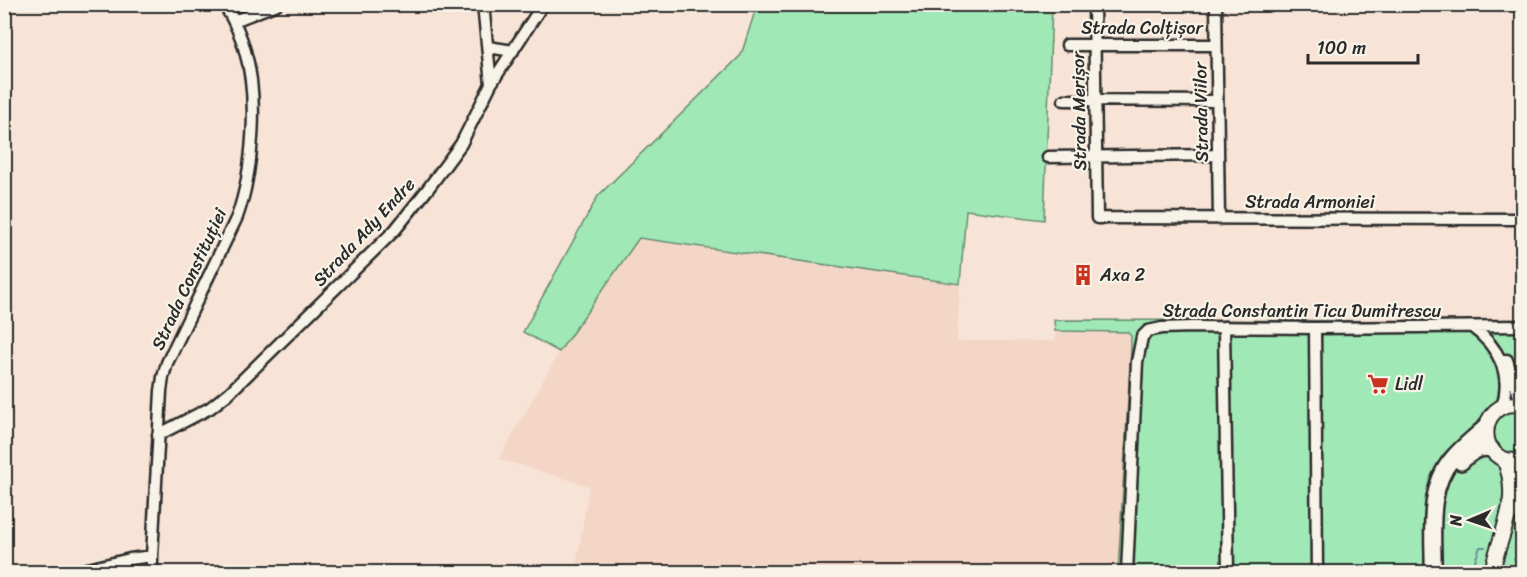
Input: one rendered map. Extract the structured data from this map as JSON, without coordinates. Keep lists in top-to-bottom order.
{
  "streets": {
    "street": [
      "Strada Colțișor",
      "Strada Merișor",
      "Strada Viilor",
      "Strada Armoniei",
      "Strada Ady Endre",
      "Strada Constituției",
      "Strada Constantin Ticu Dumitrescu"
    ]
  },
  "crossings": [
    ["Strada Colțișor", "Strada Merișor"],
    ["Strada Colțișor", "Strada Viilor"],
    ["Strada Merișor", "Strada Armoniei"],
    ["Strada Viilor", "Strada Armoniei"],
    ["Strada Ady Endre", "Strada Constituției"]
  ],
  "places": {
    "building": ["Axa 2"],
    "supermarket": ["Lidl"]
  },
  "scale_bar": "100 m",
  "north": "left"
}
